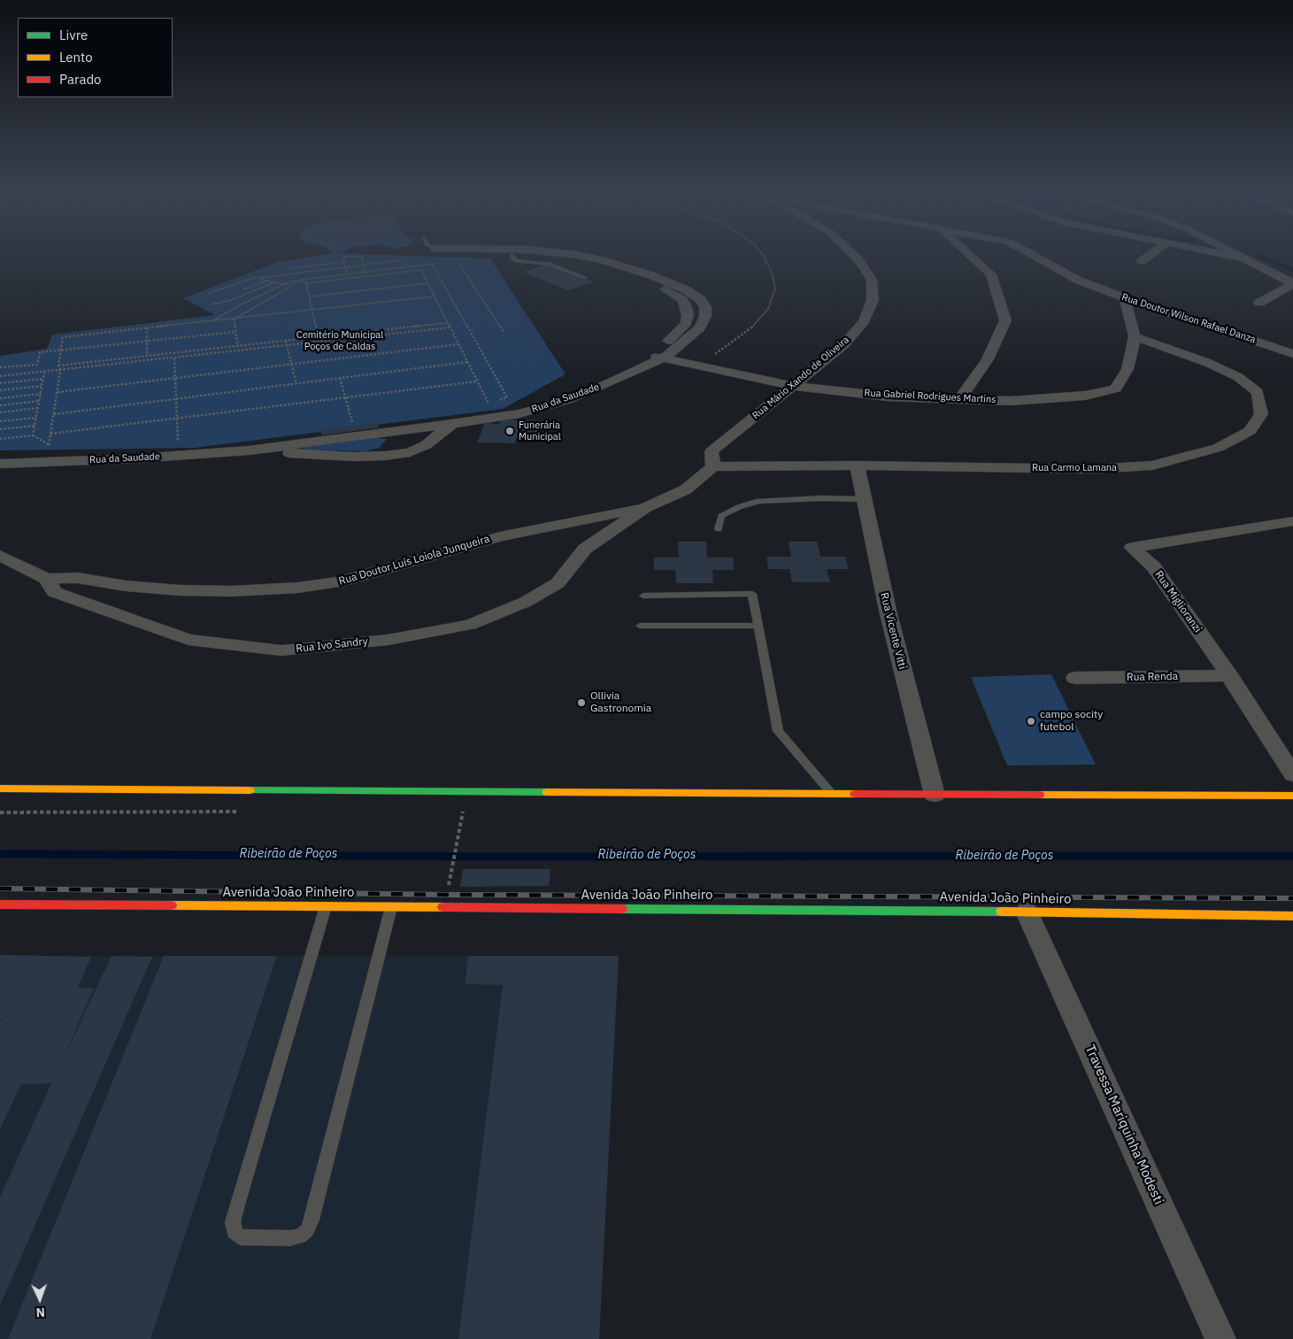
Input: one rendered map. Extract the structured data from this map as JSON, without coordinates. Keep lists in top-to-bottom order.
{
  "streets": {
    "main road": ["Avenida João Pinheiro"],
    "street": [
      "Rua Doutor Wilson Rafael Danza",
      "Rua Mário Xando de Oliveira",
      "Rua Gabriel Rodrigues Martins",
      "Rua da Saudade",
      "Rua Carmo Lamana",
      "Rua Doutor Luís Loiola Junqueira",
      "Rua Miglioranzi",
      "Rua Vicente Vitti",
      "Rua Ivo Sandry",
      "Rua Renda",
      "Travessa Mariquinha Modesti"
    ]
  },
  "crossings": [
    ["Rua Doutor Wilson Rafael Danza", "Rua Gabriel Rodrigues Martins"],
    ["Rua Mário Xando de Oliveira", "Rua Gabriel Rodrigues Martins"],
    ["Rua Mário Xando de Oliveira", "Rua Carmo Lamana"],
    ["Rua Gabriel Rodrigues Martins", "Rua da Saudade"],
    ["Rua Gabriel Rodrigues Martins", "Rua Carmo Lamana"],
    ["Rua Carmo Lamana", "Rua Vicente Vitti"],
    ["Rua Doutor Luís Loiola Junqueira", "Rua Ivo Sandry"],
    ["Rua Miglioranzi", "Rua Renda"],
    ["Avenida João Pinheiro", "Travessa Mariquinha Modesti"]
  ],
  "water": ["Ribeirão de Poços"],
  "parks": ["Cemitério Municipal Poços de Caldas"],
  "places": ["Funerária Municipal", "Ollivia Gastronomia", "campo socity futebol"],
  "legend": ["Livre", "Lento", "Parado"],
  "north": "bottom"
}
